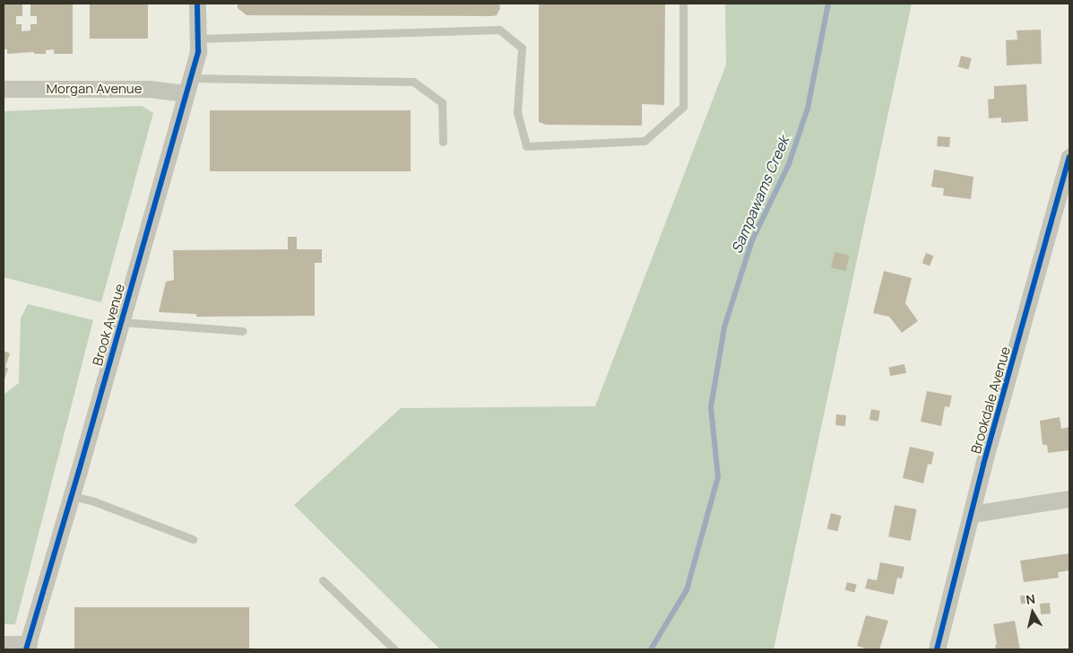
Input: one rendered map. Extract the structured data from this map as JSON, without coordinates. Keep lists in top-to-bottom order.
{
  "streets": {
    "street": ["Morgan Avenue", "Brook Avenue", "Brookdale Avenue"]
  },
  "crossings": [
    ["Morgan Avenue", "Brook Avenue"]
  ],
  "water": ["Sampawams Creek"],
  "north": "top"
}
